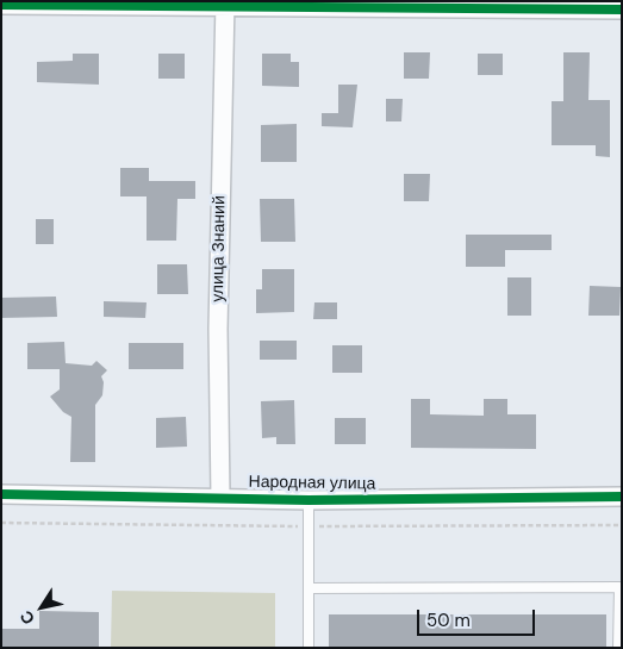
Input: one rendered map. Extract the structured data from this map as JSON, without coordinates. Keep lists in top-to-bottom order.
{
  "streets": {
    "street": ["улица Знаний", "Народная улица"]
  },
  "crossings": [
    ["улица Знаний", "Народная улица"]
  ],
  "scale_bar": "50 m",
  "north": "bottom left"
}
